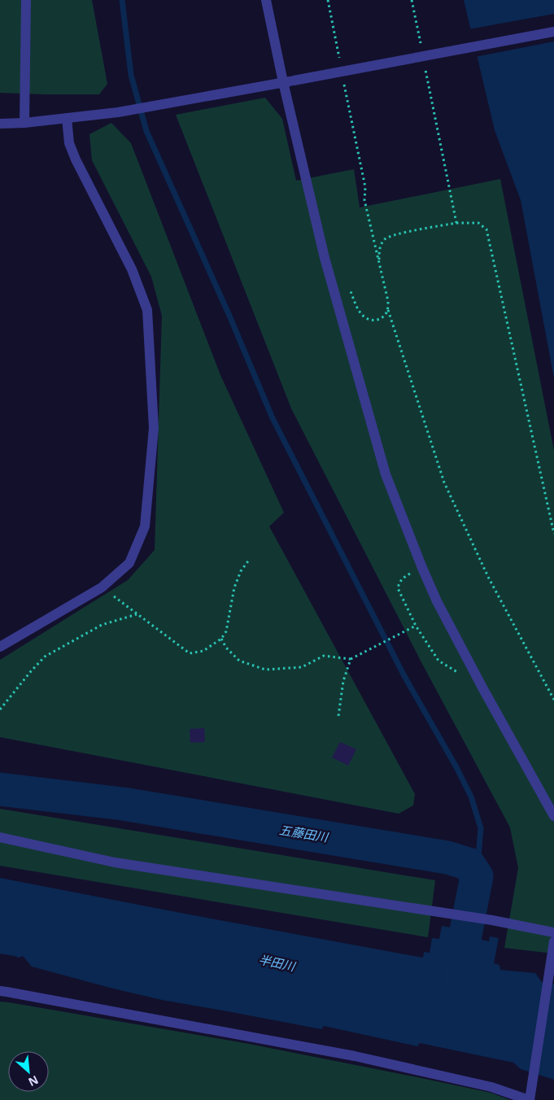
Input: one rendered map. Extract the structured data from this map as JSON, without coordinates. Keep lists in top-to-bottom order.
{
  "water": ["五藤田川", "半田川"],
  "north": "bottom right"
}
